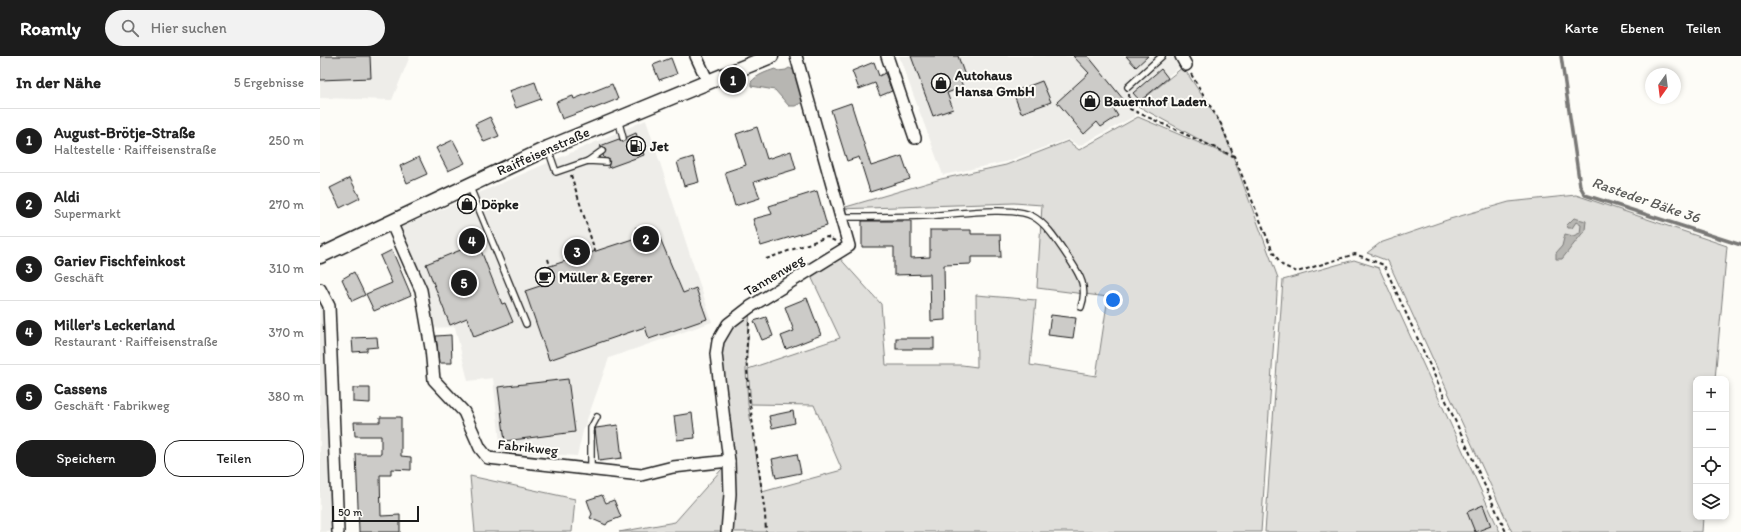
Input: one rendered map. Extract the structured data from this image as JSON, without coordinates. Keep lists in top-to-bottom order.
{
  "streets": {
    "street": ["Raiffeisenstraße", "Tannenweg", "Fabrikweg"]
  },
  "crossings": [
    ["Raiffeisenstraße", "Fabrikweg"],
    ["Tannenweg", "Fabrikweg"]
  ],
  "water": ["Rasteder Bäke 36"],
  "places": {
    "shop": ["Autohaus Hansa GmbH", "Bauernhof Laden", "Döpke"],
    "fuel station": ["Jet"],
    "cafe": ["Müller & Egerer"]
  },
  "scale_bar": "50 m",
  "north": "bottom",
  "page": {
    "header": "Roamly",
    "search": "Hier suchen",
    "nav": ["Karte", "Ebenen", "Teilen"],
    "heading": ["In der Nähe", "5 Ergebnisse"],
    "pins": [
      "1",
      "2",
      "4",
      "3",
      "5"
    ],
    "list": [
      {
        "mark": "1",
        "name": "August-Brötje-Straße",
        "note": "Haltestelle · Raiffeisenstraße",
        "value": "250 m"
      },
      {
        "mark": "2",
        "name": "Aldi",
        "note": "Supermarkt",
        "value": "270 m"
      },
      {
        "mark": "3",
        "name": "Gariev Fischfeinkost",
        "note": "Geschäft",
        "value": "310 m"
      },
      {
        "mark": "4",
        "name": "Miller's Leckerland",
        "note": "Restaurant · Raiffeisenstraße",
        "value": "370 m"
      },
      {
        "mark": "5",
        "name": "Cassens",
        "note": "Geschäft · Fabrikweg",
        "value": "380 m"
      }
    ],
    "map_buttons": ["+", "−"],
    "buttons": ["Speichern", "Teilen"],
    "scale": "50 m"
  }
}
